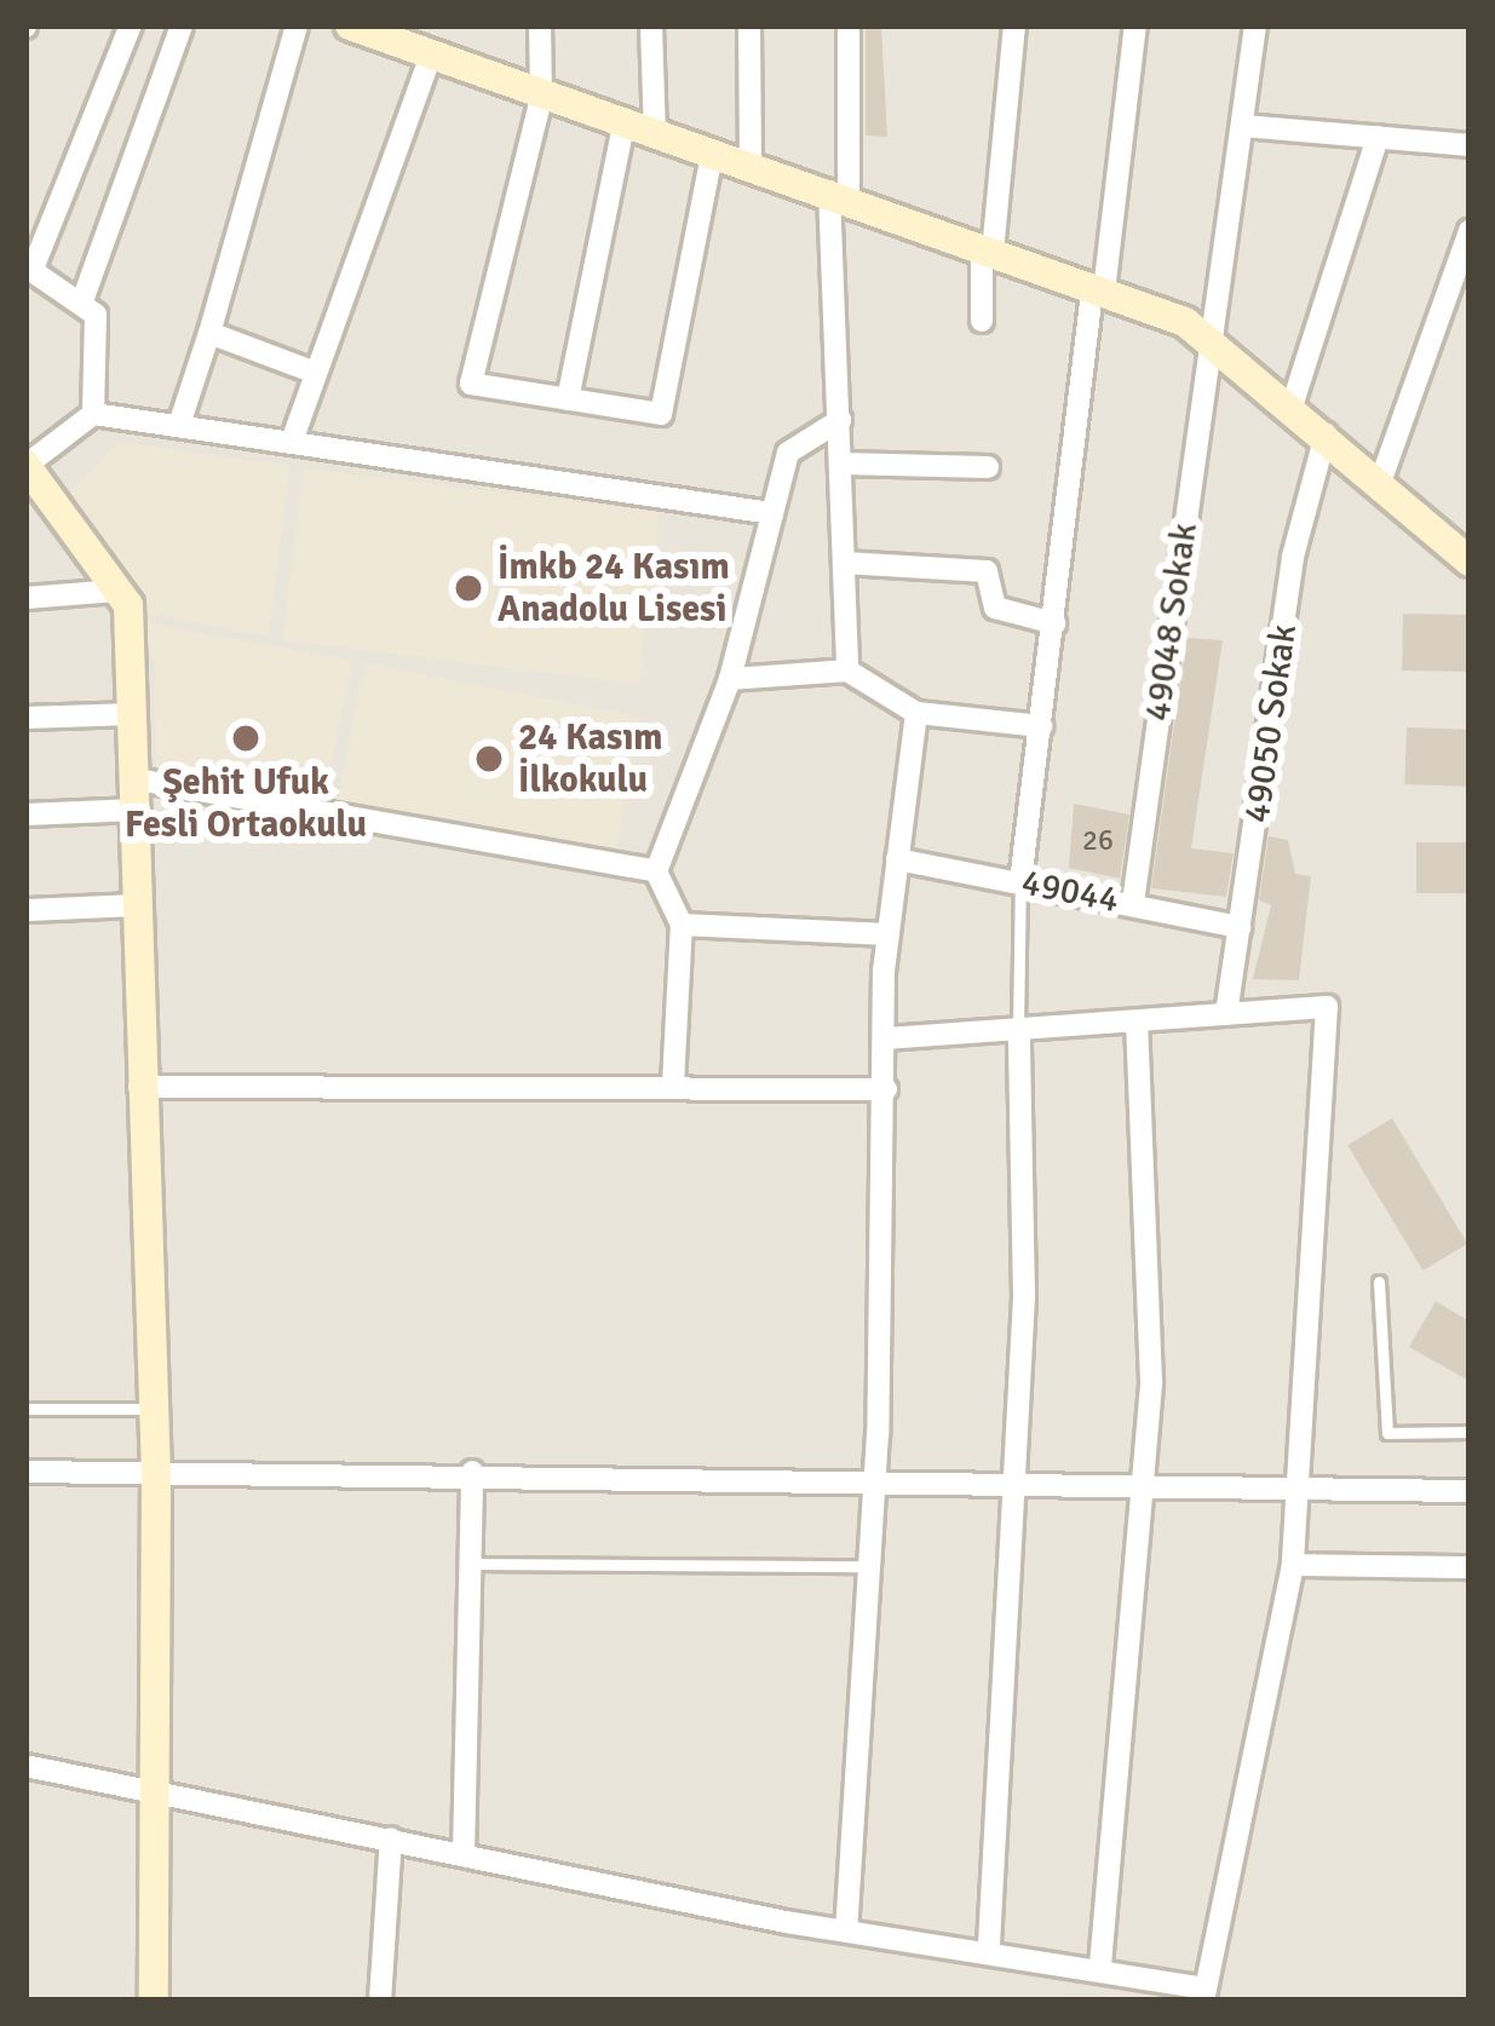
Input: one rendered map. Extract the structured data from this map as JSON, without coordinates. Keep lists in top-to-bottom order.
{
  "streets": {
    "street": ["49048 Sokak", "49050 Sokak", "49044"]
  },
  "crossings": [
    ["49048 Sokak", "49044"],
    ["49050 Sokak", "49044"]
  ],
  "places": ["İmkb 24 Kasım Anadolu Lisesi", "Şehit Ufuk Fesli Ortaokulu", "24 Kasım İlkokulu"],
  "house_numbers": ["26"]
}
